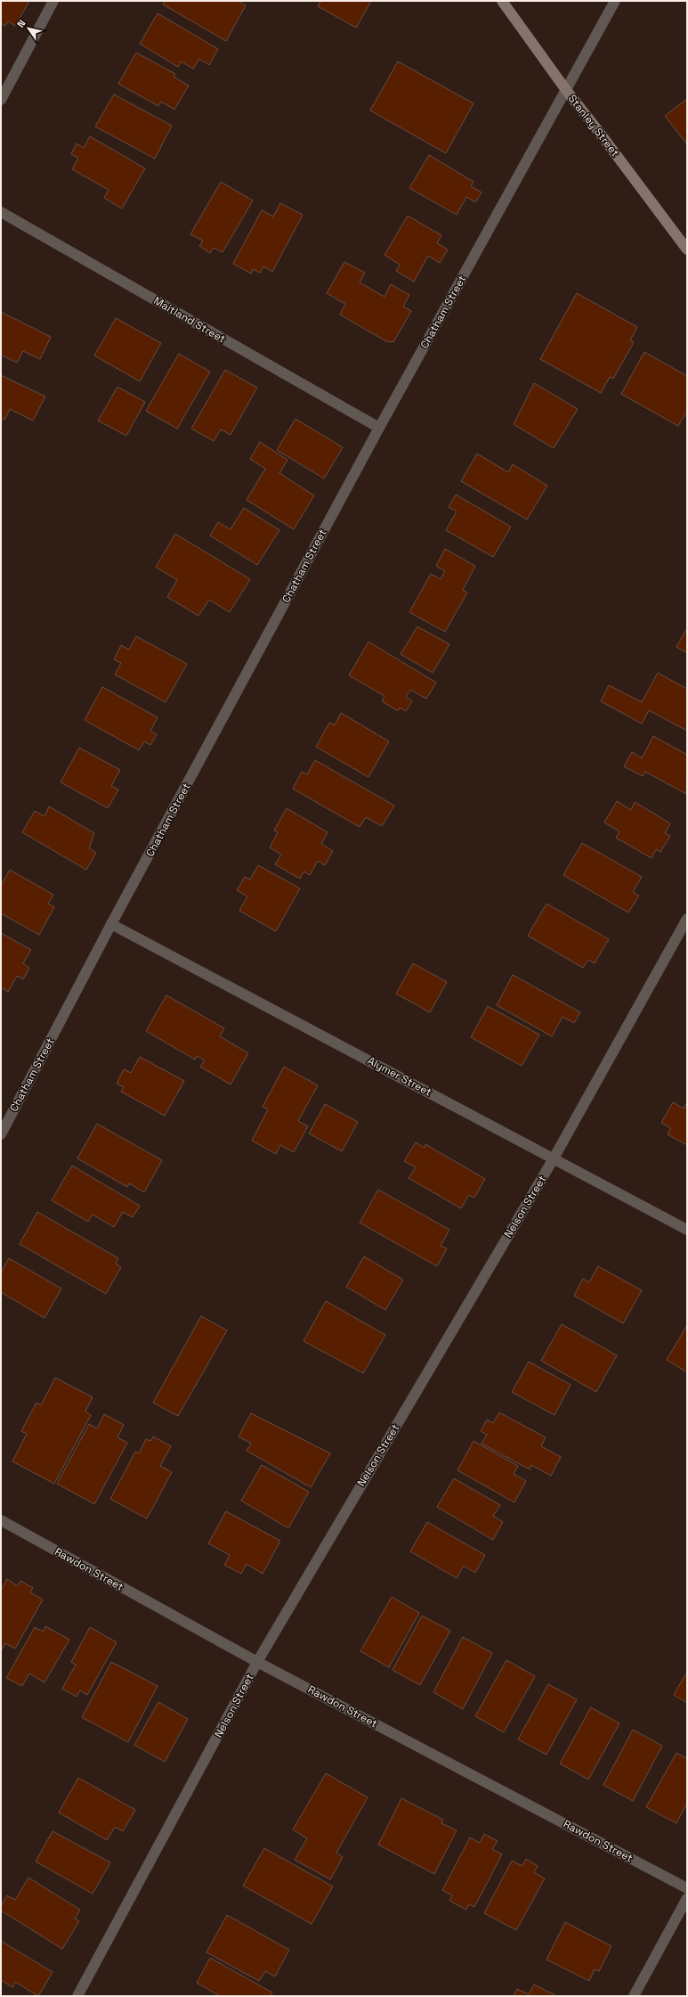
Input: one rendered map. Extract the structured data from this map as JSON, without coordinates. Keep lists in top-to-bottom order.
{
  "streets": {
    "street": [
      "Stanley Street",
      "Chatham Street",
      "Maitland Street",
      "Alymer Street",
      "Nelson Street",
      "Rawdon Street"
    ]
  },
  "crossings": [
    ["Stanley Street", "Chatham Street"],
    ["Chatham Street", "Maitland Street"],
    ["Chatham Street", "Alymer Street"],
    ["Alymer Street", "Nelson Street"],
    ["Nelson Street", "Rawdon Street"]
  ],
  "north": "top left"
}
